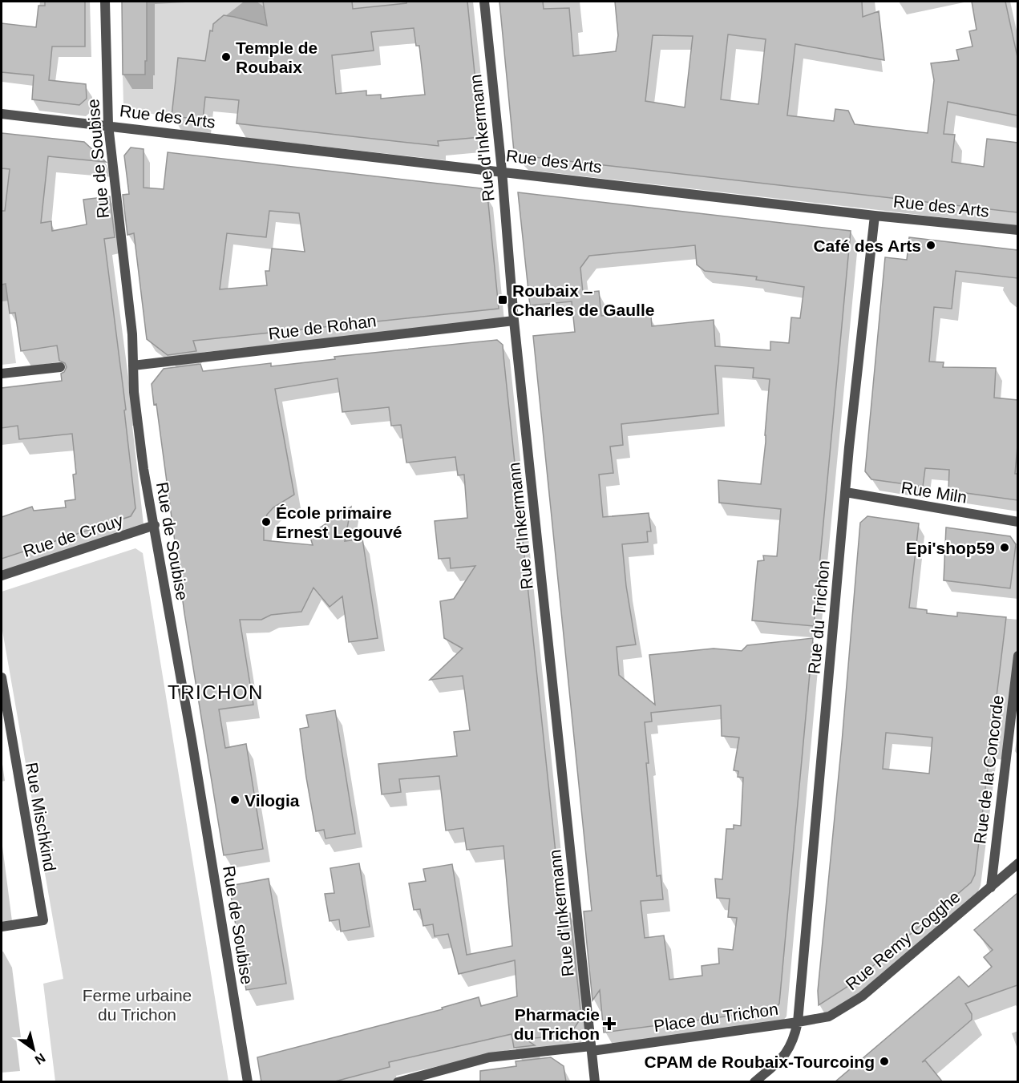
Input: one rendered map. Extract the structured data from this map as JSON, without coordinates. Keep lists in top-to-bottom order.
{
  "streets": {
    "street": [
      "Rue des Arts",
      "Rue d'Inkermann",
      "Rue de Soubise",
      "Rue de Rohan",
      "Rue Miln",
      "Rue de Crouy",
      "Rue du Trichon",
      "Rue de la Concorde",
      "Rue Mischkind",
      "Rue Remy Cogghe",
      "Place du Trichon"
    ]
  },
  "crossings": [
    ["Rue des Arts", "Rue d'Inkermann"],
    ["Rue des Arts", "Rue de Soubise"],
    ["Rue des Arts", "Rue du Trichon"],
    ["Rue d'Inkermann", "Rue de Rohan"],
    ["Rue d'Inkermann", "Place du Trichon"],
    ["Rue de Soubise", "Rue de Rohan"],
    ["Rue de Soubise", "Rue de Crouy"],
    ["Rue Miln", "Rue du Trichon"],
    ["Rue du Trichon", "Rue Remy Cogghe"],
    ["Rue du Trichon", "Place du Trichon"],
    ["Rue de la Concorde", "Rue Remy Cogghe"],
    ["Rue Remy Cogghe", "Place du Trichon"]
  ],
  "districts": ["TRICHON"],
  "parks": ["Ferme urbaine du Trichon"],
  "places": {
    "other": [
      "Temple de Roubaix",
      "Café des Arts",
      "École primaire Ernest Legouvé",
      "Epi'shop59",
      "Vilogia",
      "CPAM de Roubaix-Tourcoing"
    ],
    "transit": ["Roubaix – Charles de Gaulle"],
    "health": ["Pharmacie du Trichon"]
  },
  "north": "bottom right"
}
